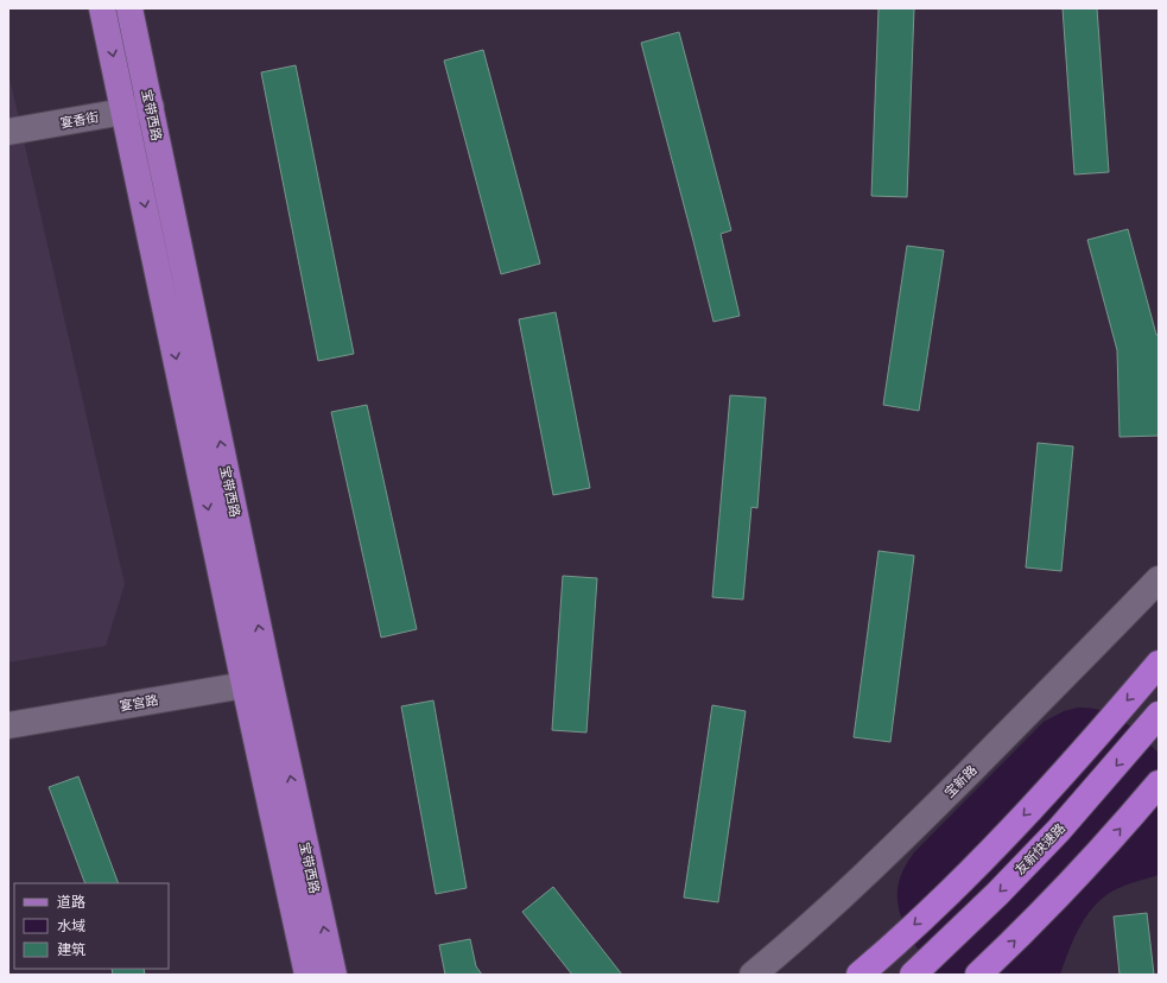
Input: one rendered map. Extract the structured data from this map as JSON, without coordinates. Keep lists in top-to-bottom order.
{
  "streets": {
    "highway": ["友新快速路"],
    "main road": ["宝带西路"],
    "street": ["宴香街", "宴宫路", "宝新路"]
  },
  "crossings": [
    ["宝带西路", "宴香街"],
    ["宝带西路", "宴宫路"]
  ],
  "legend": ["道路", "水域", "建筑"]
}
